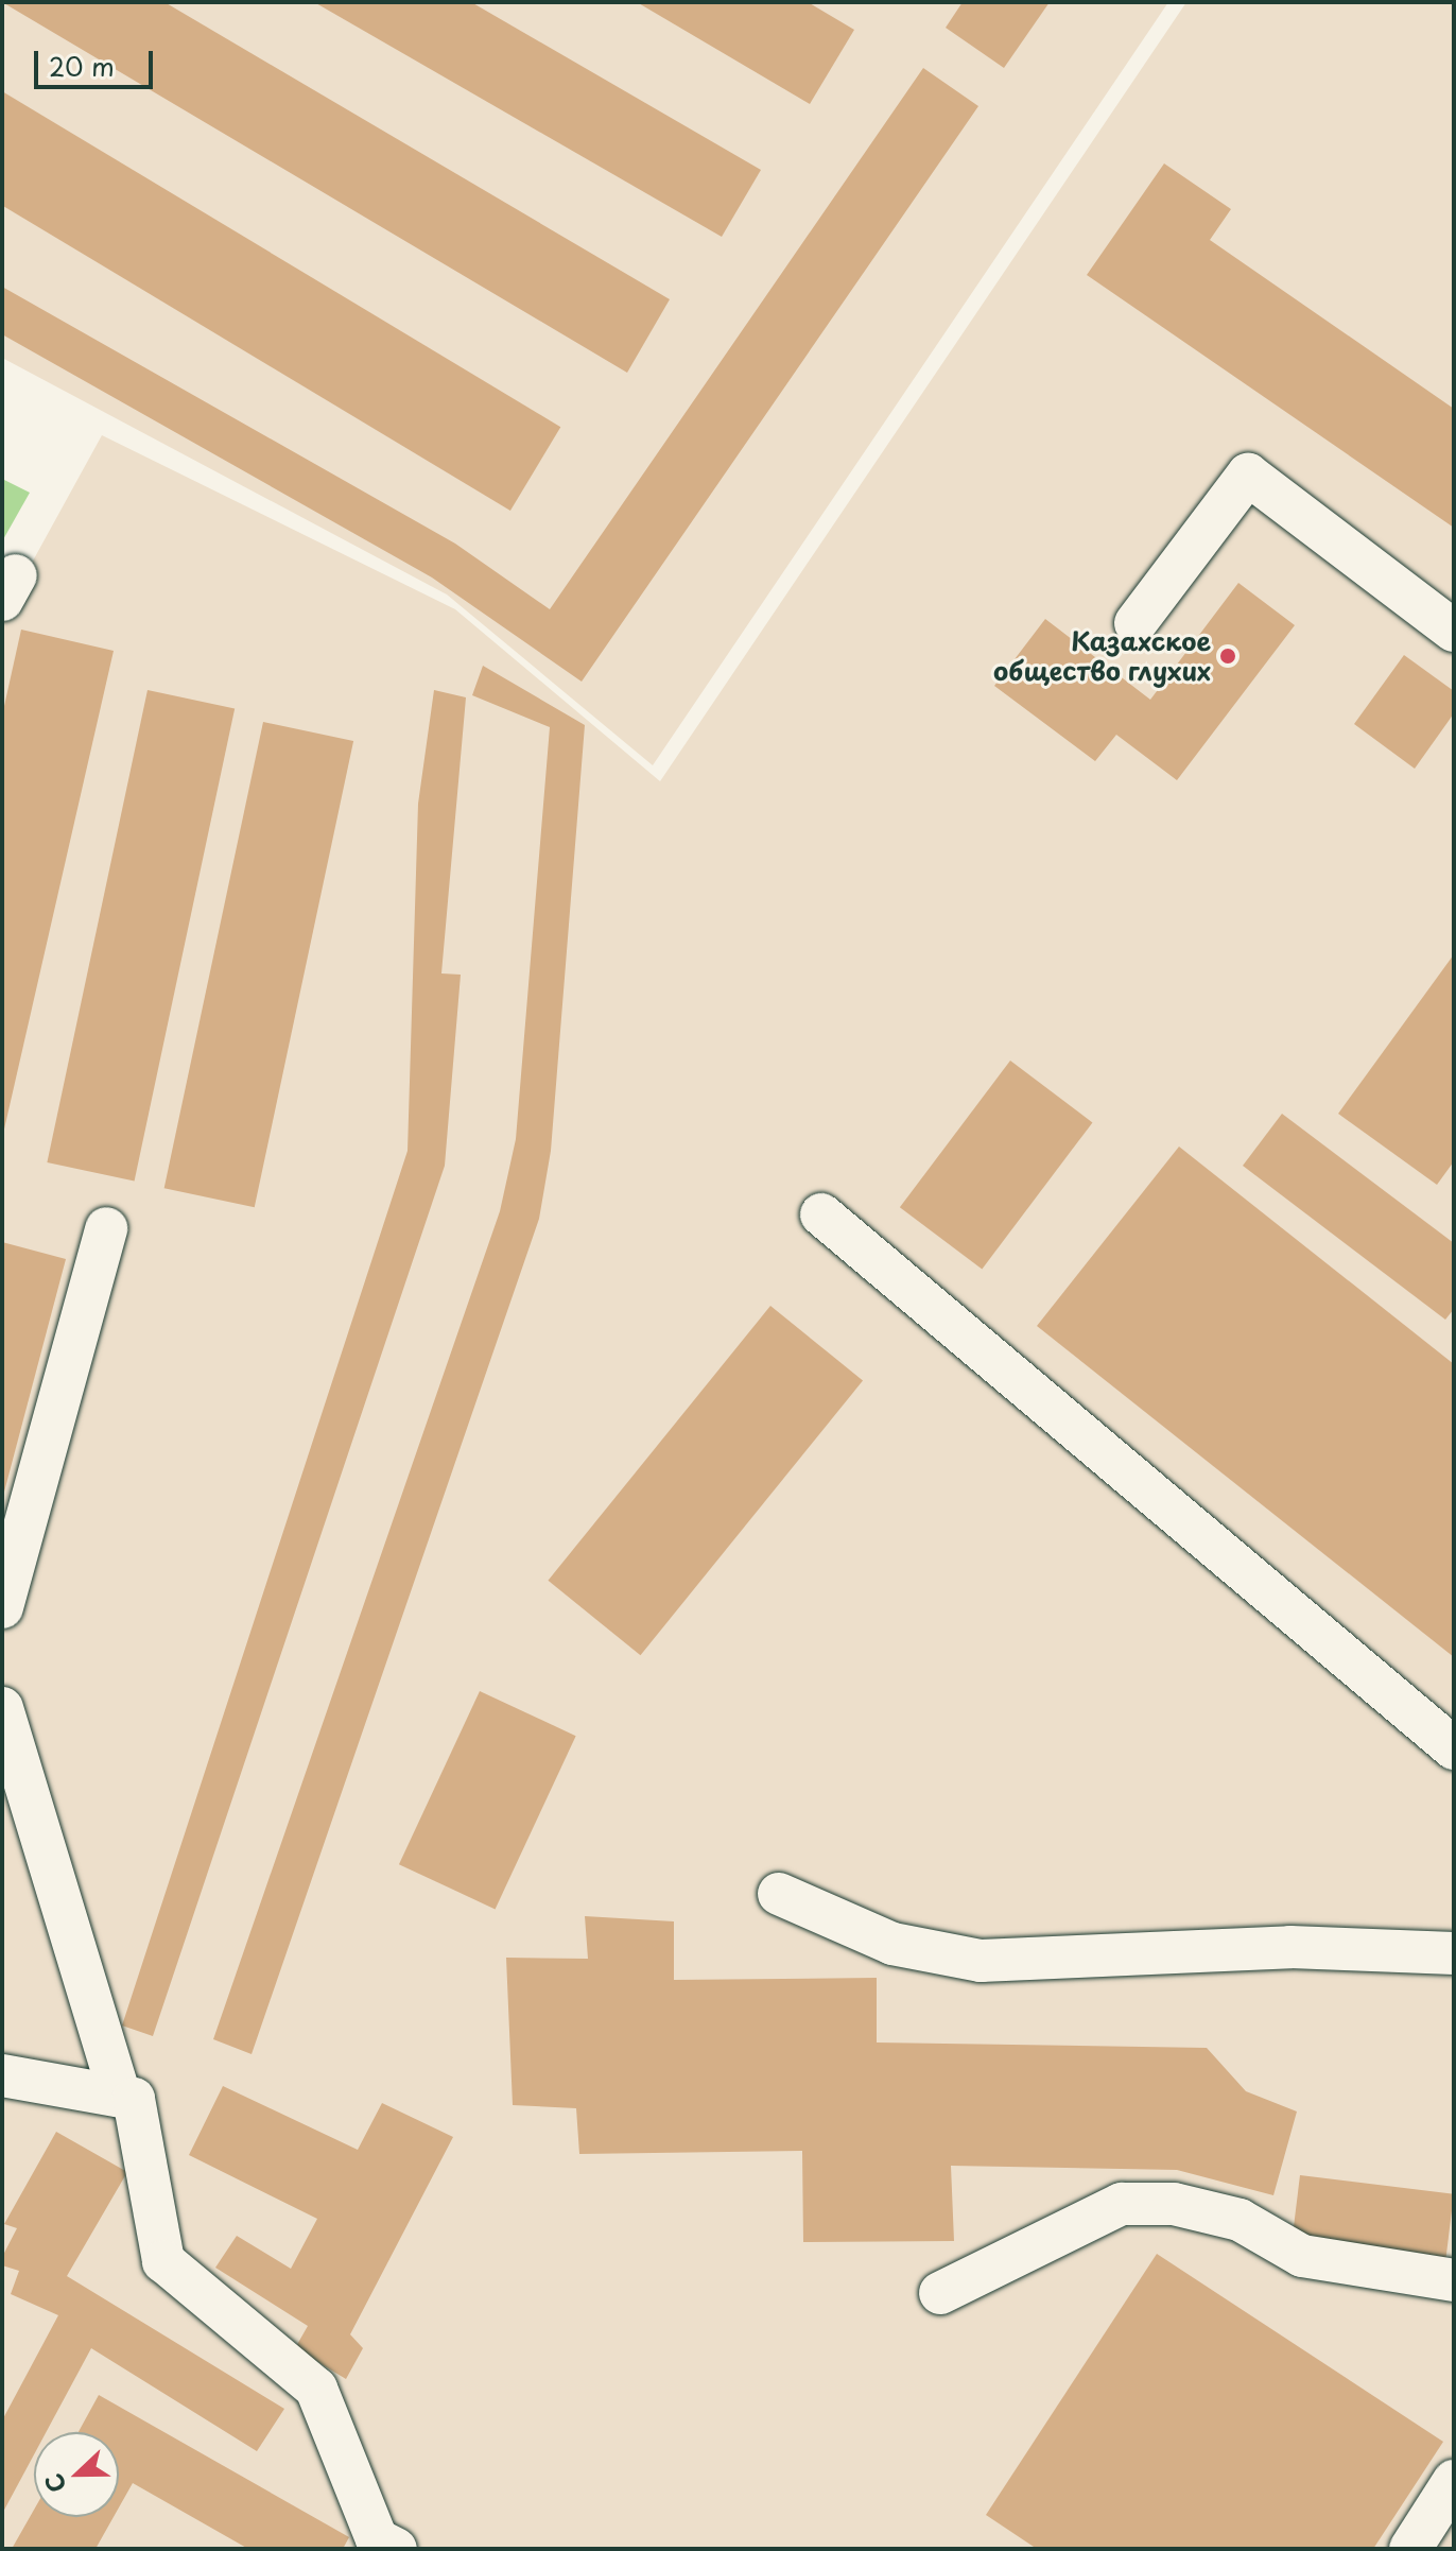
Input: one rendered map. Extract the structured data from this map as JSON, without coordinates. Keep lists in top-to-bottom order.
{
  "places": ["Казахское общество глухих"],
  "scale_bar": "20 m",
  "north": "left"
}
